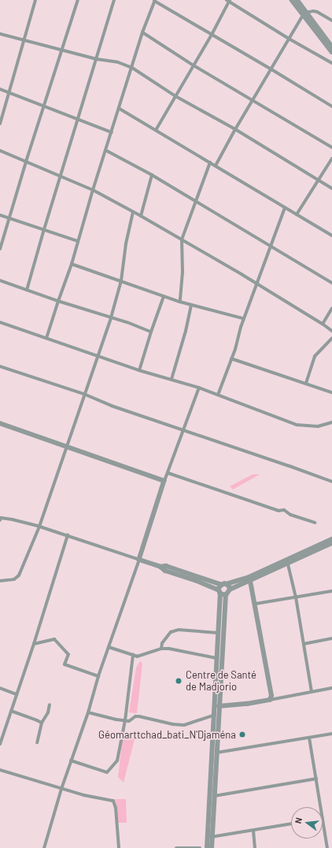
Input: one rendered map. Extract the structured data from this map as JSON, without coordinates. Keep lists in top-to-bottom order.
{
  "places": ["Centre de Santé de Madjorio", "Géomarttchad_bati_N'Djaména"],
  "north": "left"
}
